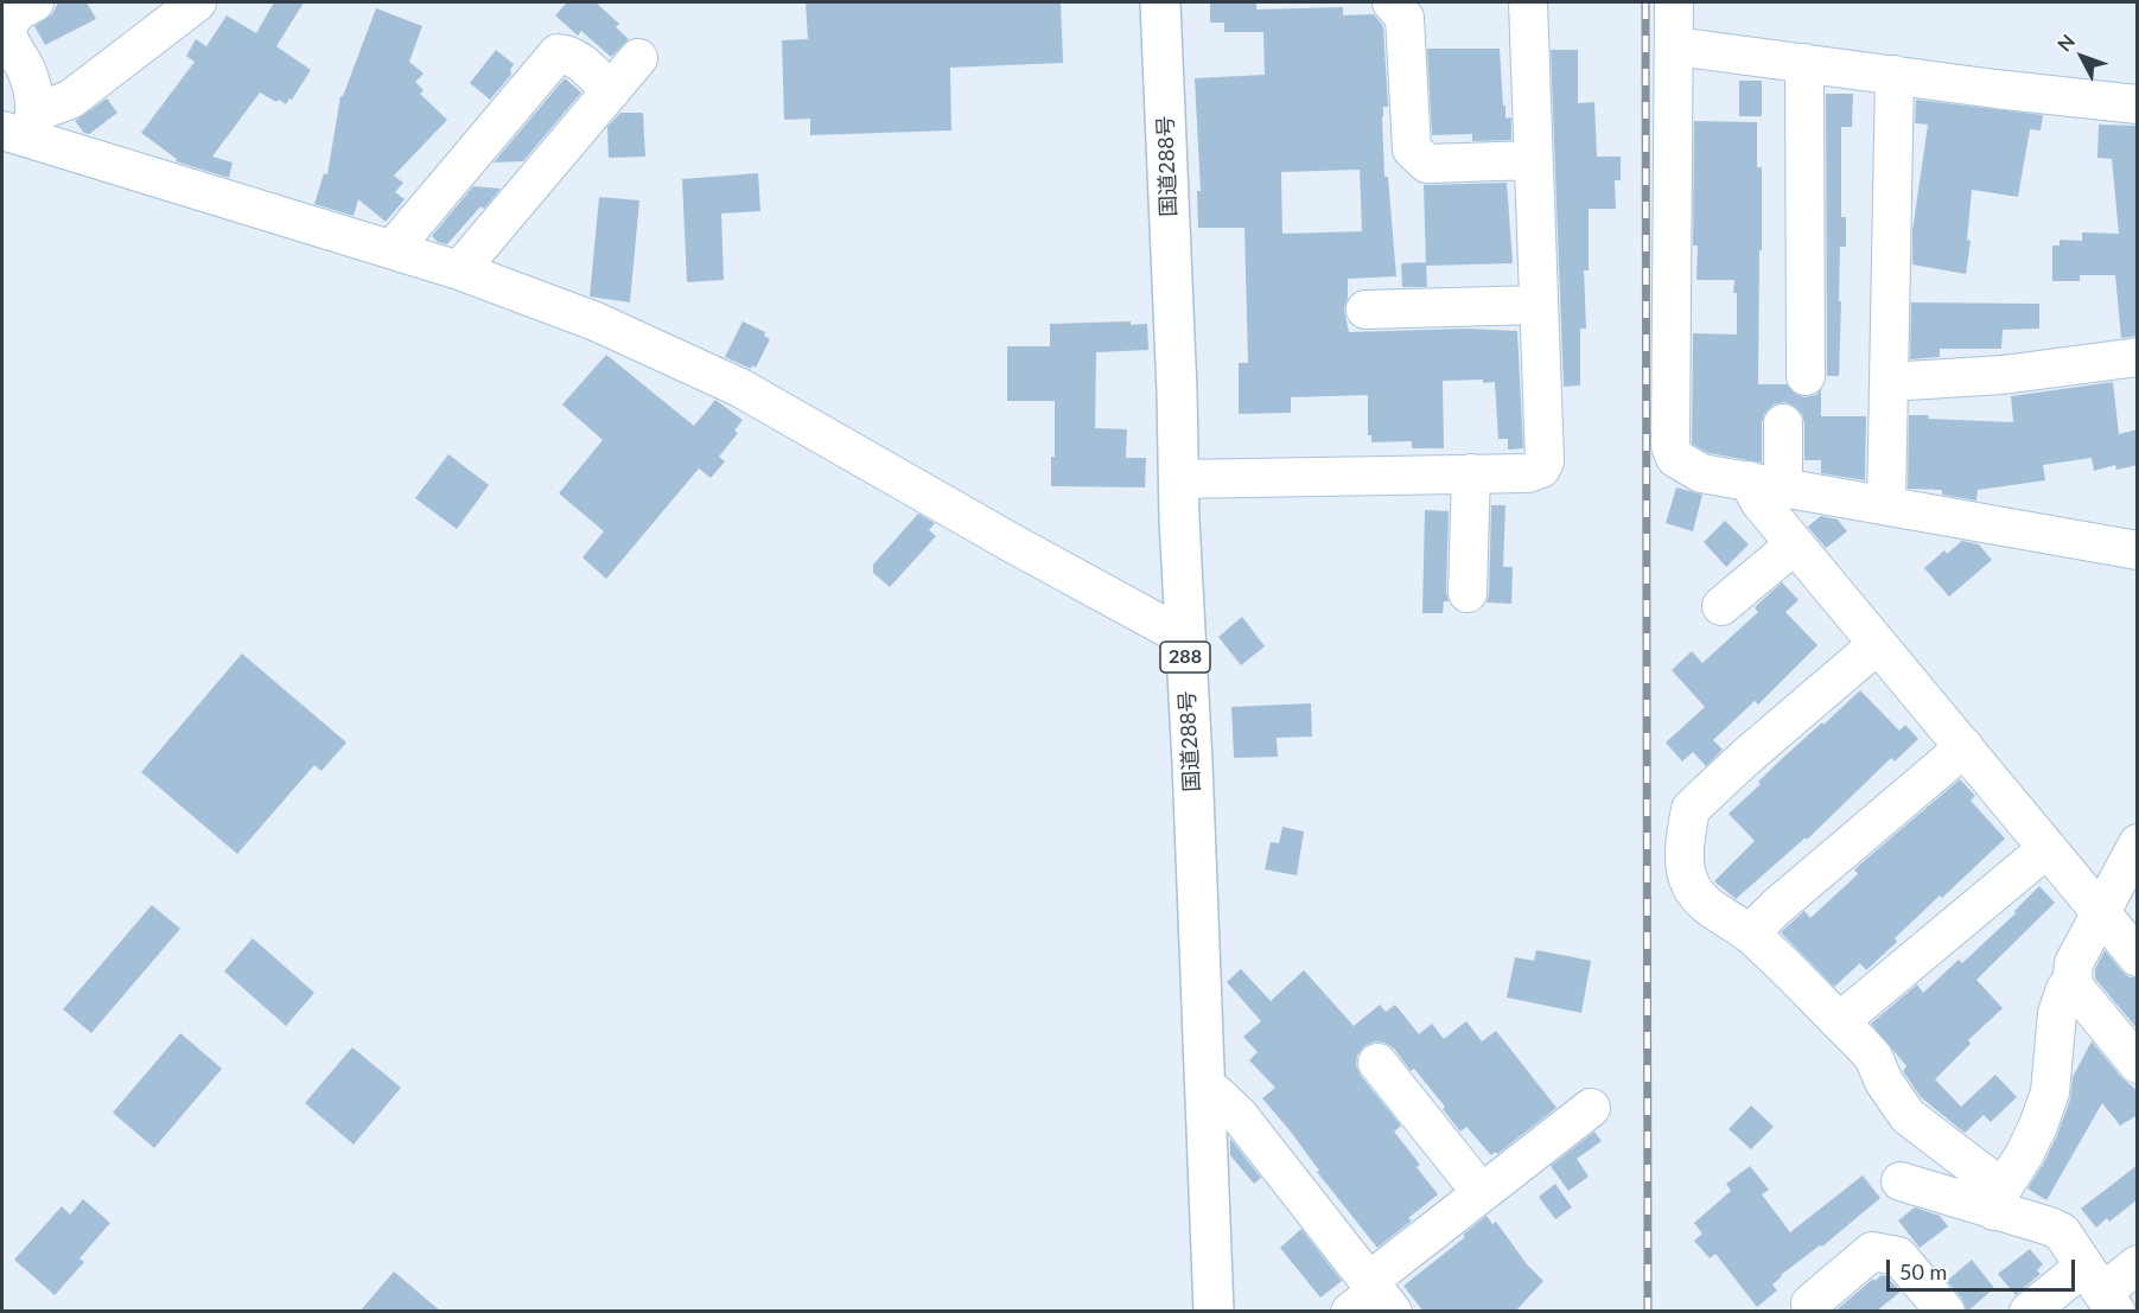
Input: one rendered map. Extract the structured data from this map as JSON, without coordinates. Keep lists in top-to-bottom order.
{
  "streets": {
    "highway": ["国道288号", "288"]
  },
  "scale_bar": "50 m",
  "north": "top left"
}
